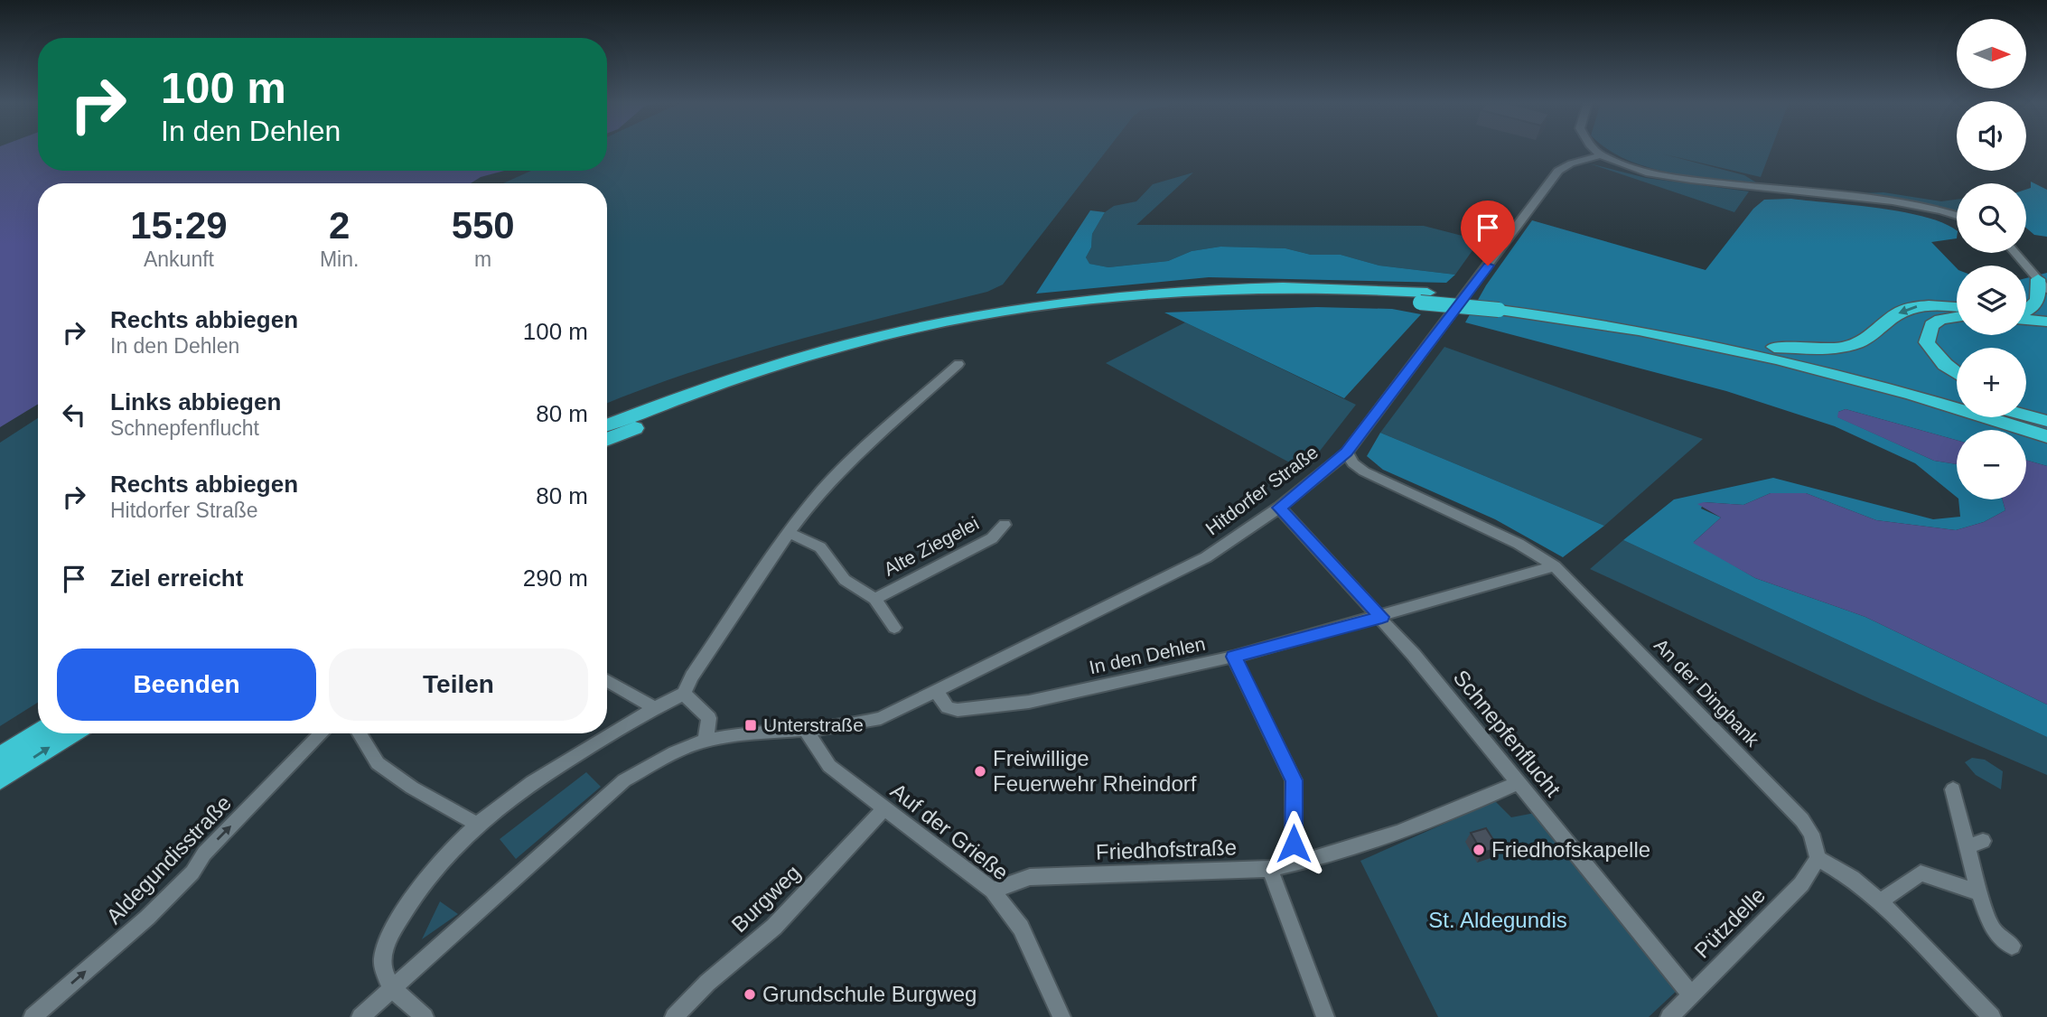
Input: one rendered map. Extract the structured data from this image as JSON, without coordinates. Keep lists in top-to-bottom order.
{
  "streets": {
    "street": [
      "Hitdorfer Straße",
      "Alte Ziegelei",
      "In den Dehlen",
      "An der Dingbank",
      "Schnepfenflucht",
      "Auf der Grieße",
      "Friedhofstraße",
      "Aldegundisstraße",
      "Burgweg",
      "Pützdelle"
    ]
  },
  "crossings": [
    ["Hitdorfer Straße", "In den Dehlen"],
    ["Hitdorfer Straße", "An der Dingbank"],
    ["Hitdorfer Straße", "Schnepfenflucht"],
    ["Hitdorfer Straße", "Auf der Grieße"],
    ["In den Dehlen", "An der Dingbank"],
    ["In den Dehlen", "Schnepfenflucht"],
    ["An der Dingbank", "Pützdelle"],
    ["Schnepfenflucht", "Friedhofstraße"],
    ["Schnepfenflucht", "Pützdelle"],
    ["Auf der Grieße", "Friedhofstraße"],
    ["Auf der Grieße", "Burgweg"]
  ],
  "one_way": ["Aldegundisstraße"],
  "parks": ["St. Aldegundis"],
  "places": {
    "transit": ["Unterstraße"],
    "other": ["Freiwillige Feuerwehr Rheindorf", "Friedhofskapelle", "Grundschule Burgweg"]
  },
  "north": "right",
  "page": {
    "map_buttons": ["+", "−"],
    "turn": ["100 m", "In den Dehlen"],
    "eta": [
      "15:29",
      "Ankunft",
      "2",
      "Min.",
      "550",
      "m"
    ],
    "list": [
      {
        "name": "Rechts abbiegen",
        "note": "In den Dehlen",
        "value": "100 m"
      },
      {
        "name": "Links abbiegen",
        "note": "Schnepfenflucht",
        "value": "80 m"
      },
      {
        "name": "Rechts abbiegen",
        "note": "Hitdorfer Straße",
        "value": "80 m"
      },
      {
        "name": "Ziel erreicht",
        "value": "290 m"
      }
    ],
    "buttons": ["Beenden", "Teilen"]
  }
}
